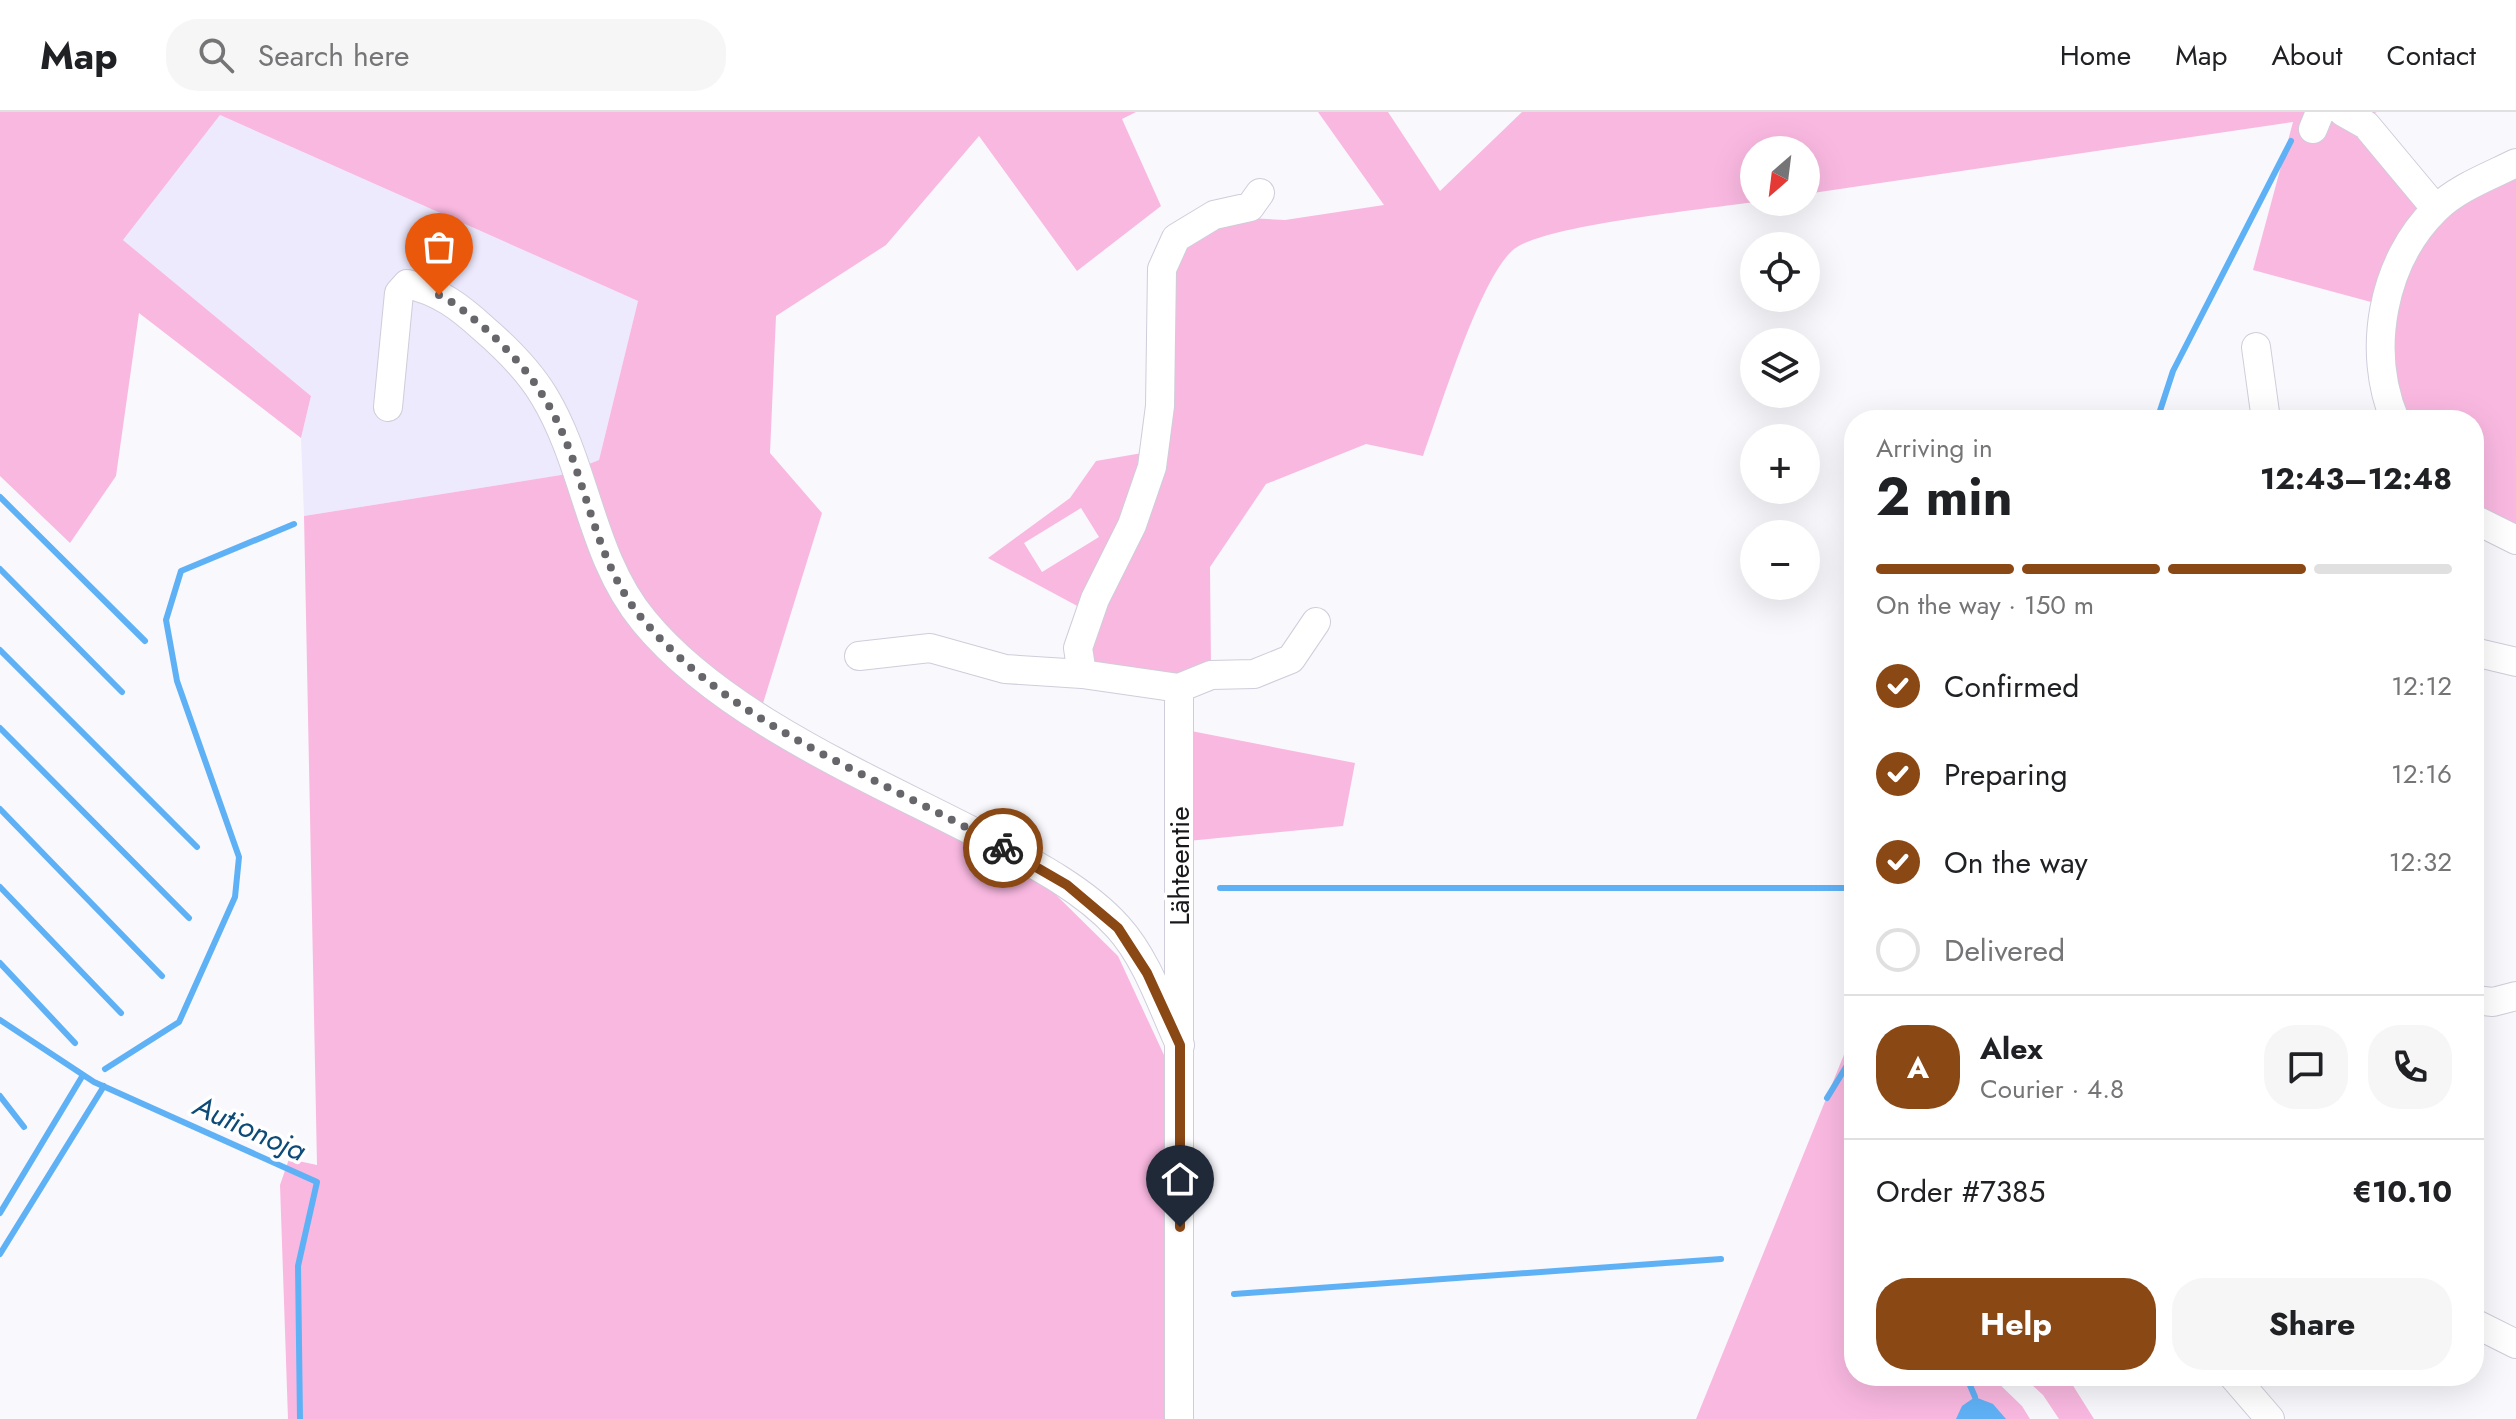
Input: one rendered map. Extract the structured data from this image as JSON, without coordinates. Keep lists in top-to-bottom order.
{
  "streets": {
    "street": ["Lähteentie"]
  },
  "water": ["Autionoja"],
  "north": "bottom left",
  "page": {
    "header": "Map",
    "search": "Search here",
    "nav": [
      "Home",
      "Map",
      "About",
      "Contact"
    ],
    "map_buttons": ["+", "−"],
    "heading": ["2 min", "Arriving in", "12:43–12:48"],
    "panel": [
      "Alex",
      "Courier · 4.8",
      "Order #7385",
      "€10.10"
    ],
    "bar": "On the way · 150 m",
    "list": [
      ["Confirmed", "12:12"],
      ["Preparing", "12:16"],
      ["On the way", "12:32"],
      "Delivered"
    ],
    "round": "A",
    "buttons": ["Help", "Share"]
  }
}
